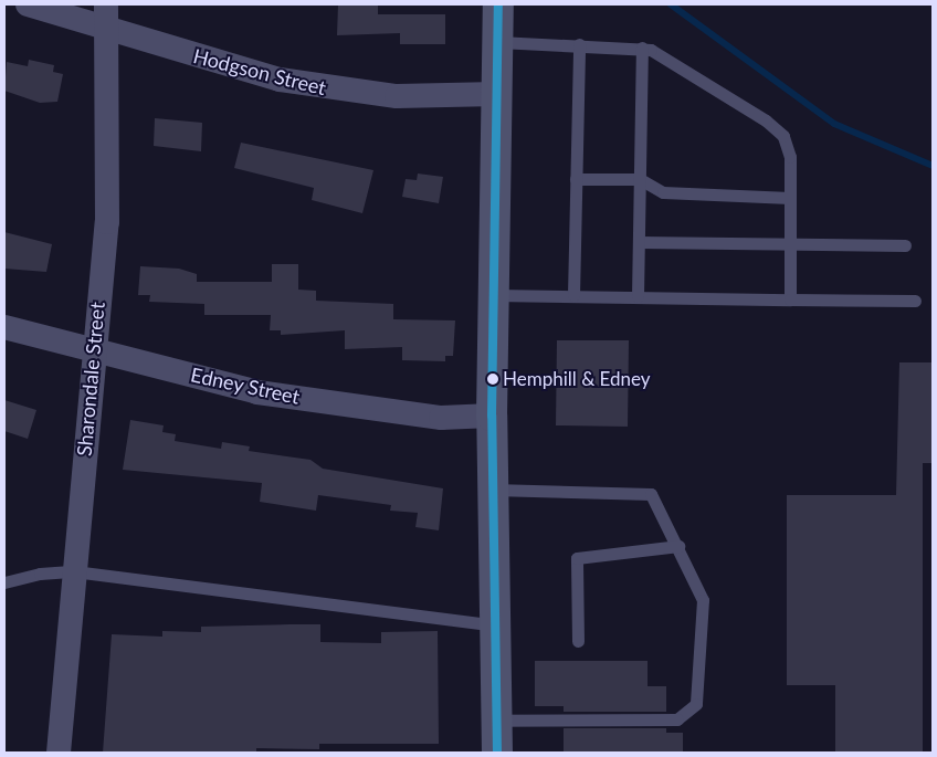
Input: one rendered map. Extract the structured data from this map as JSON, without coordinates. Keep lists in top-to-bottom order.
{
  "streets": {
    "street": ["Hodgson Street", "Sharondale Street", "Edney Street"]
  },
  "crossings": [
    ["Hodgson Street", "Sharondale Street"],
    ["Sharondale Street", "Edney Street"]
  ],
  "places": ["Hemphill & Edney"]
}
